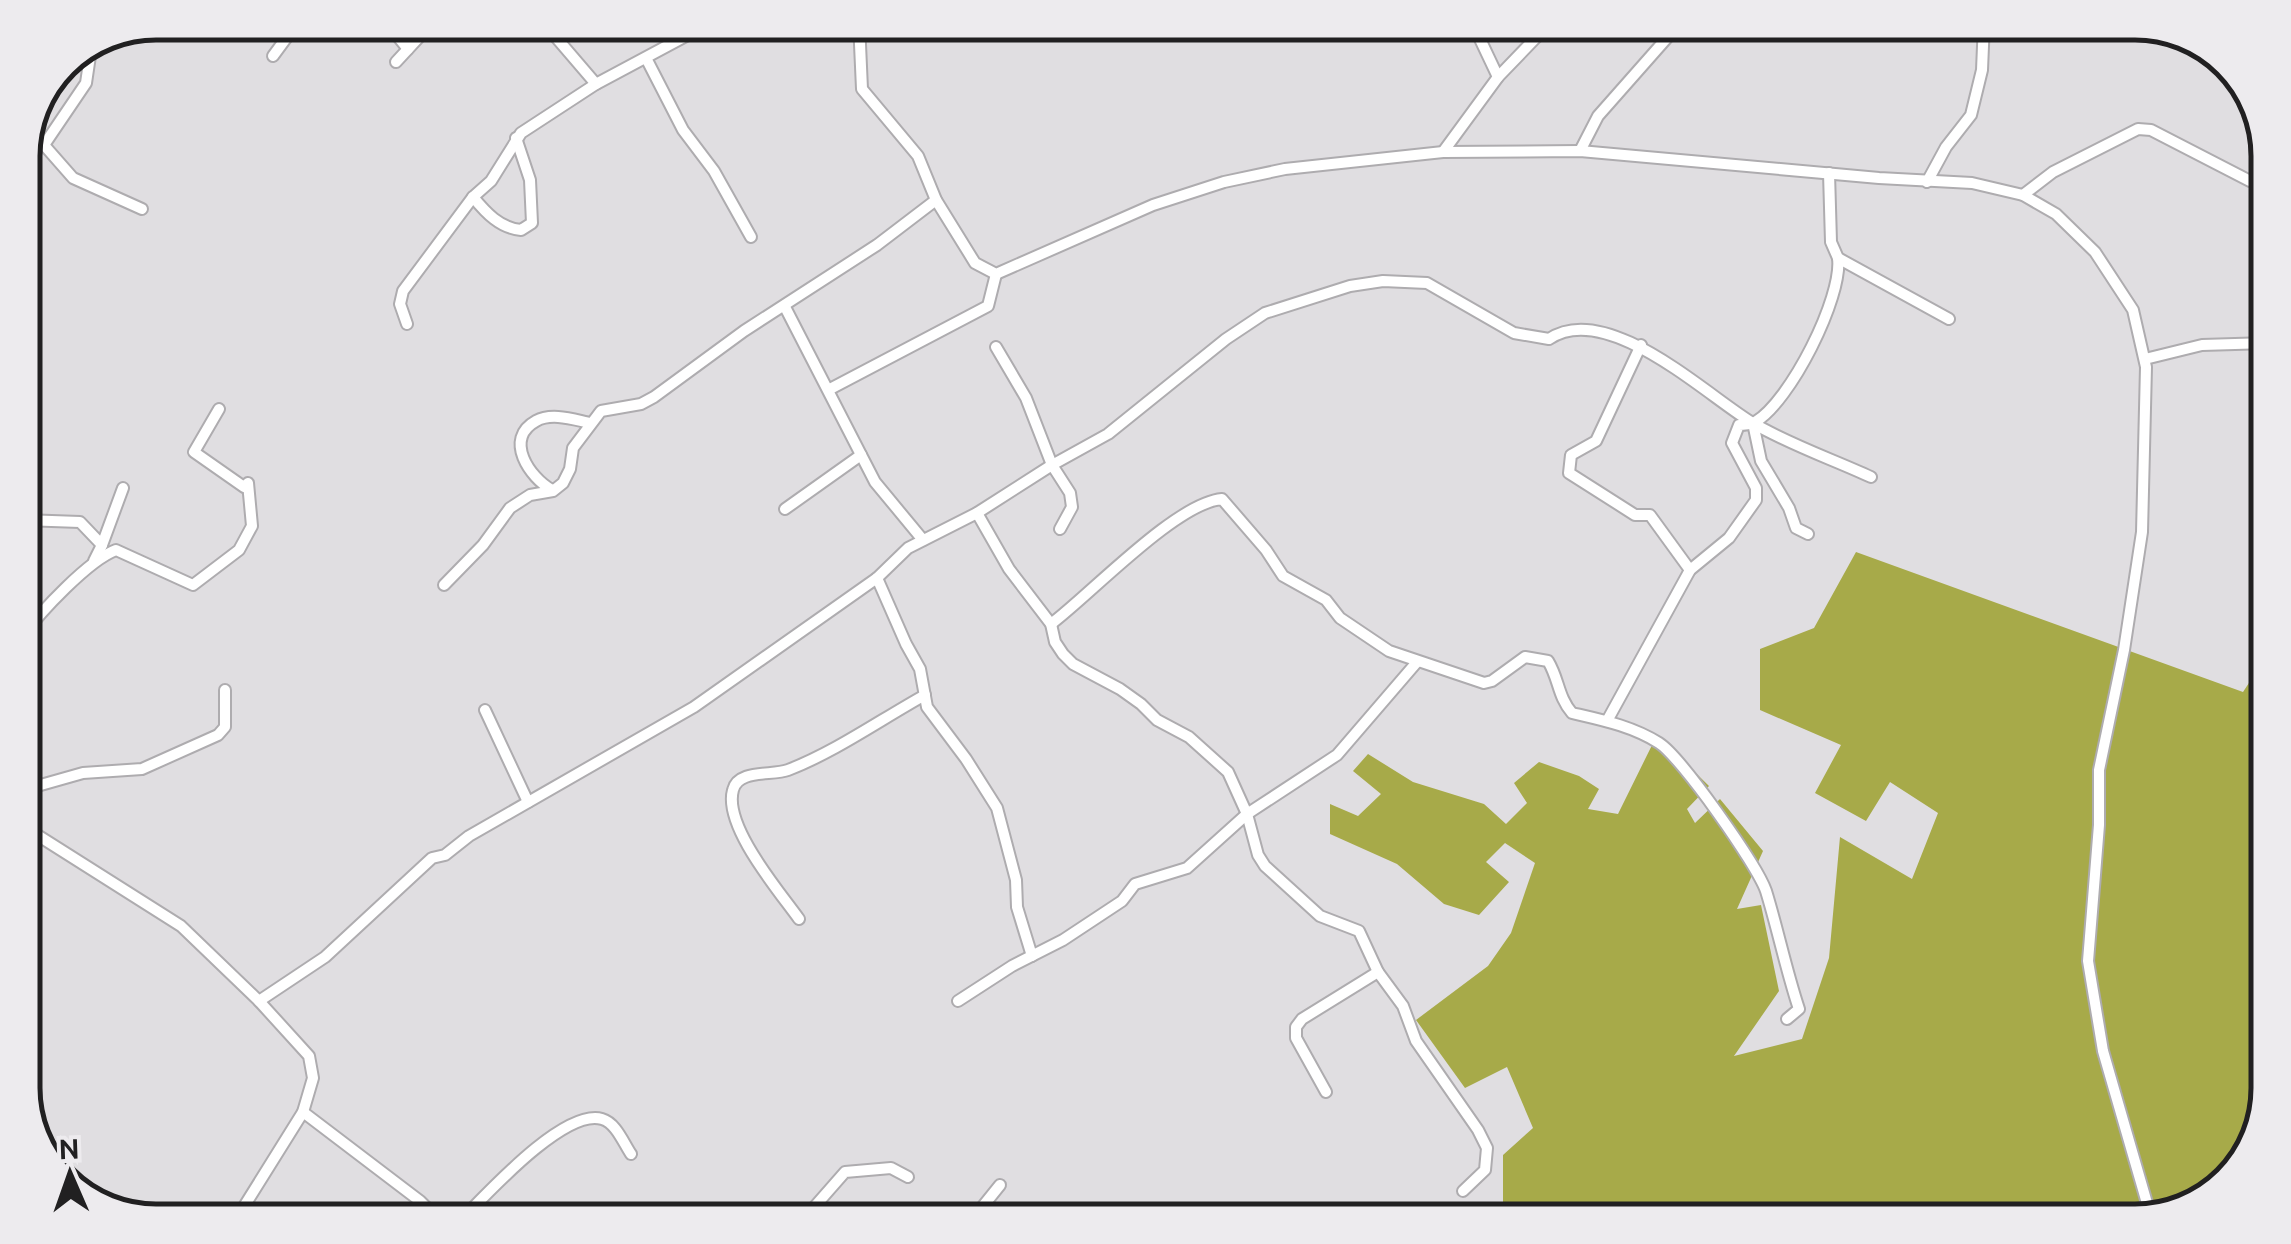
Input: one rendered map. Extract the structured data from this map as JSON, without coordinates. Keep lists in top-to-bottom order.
{
  "north": "top"
}
